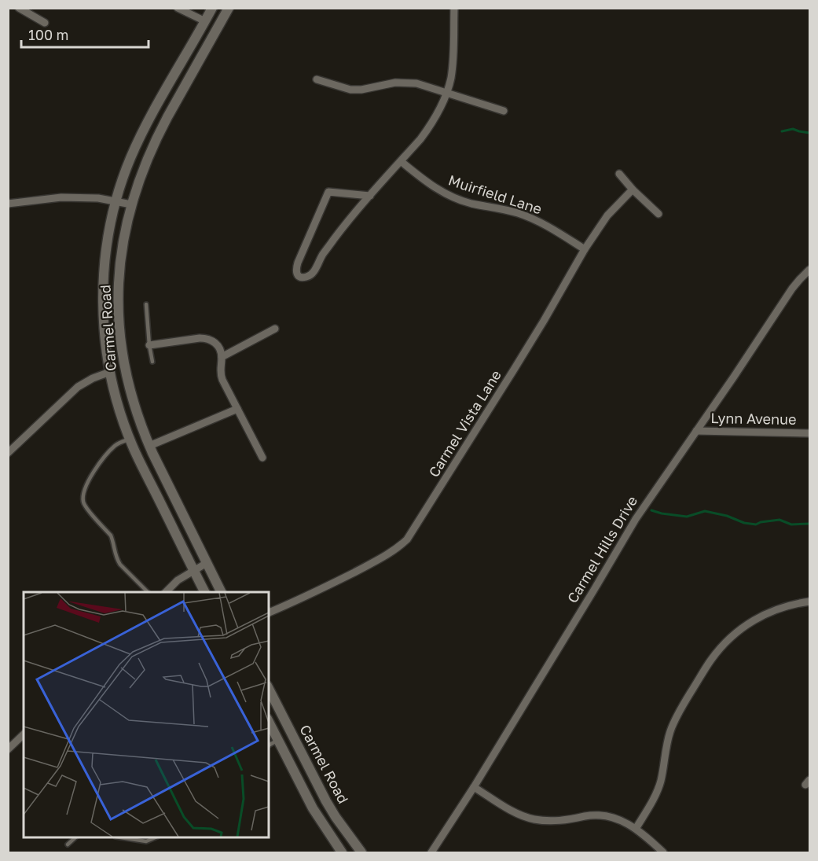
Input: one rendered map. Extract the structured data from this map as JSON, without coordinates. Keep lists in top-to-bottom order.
{
  "streets": {
    "main road": ["Carmel Road"],
    "street": [
      "Muirfield Lane",
      "Lynn Avenue",
      "Carmel Vista Lane",
      "Carmel Hills Drive"
    ]
  },
  "crossings": [
    ["Muirfield Lane", "Carmel Vista Lane"],
    ["Lynn Avenue", "Carmel Hills Drive"]
  ],
  "scale_bar": "100 m"
}
